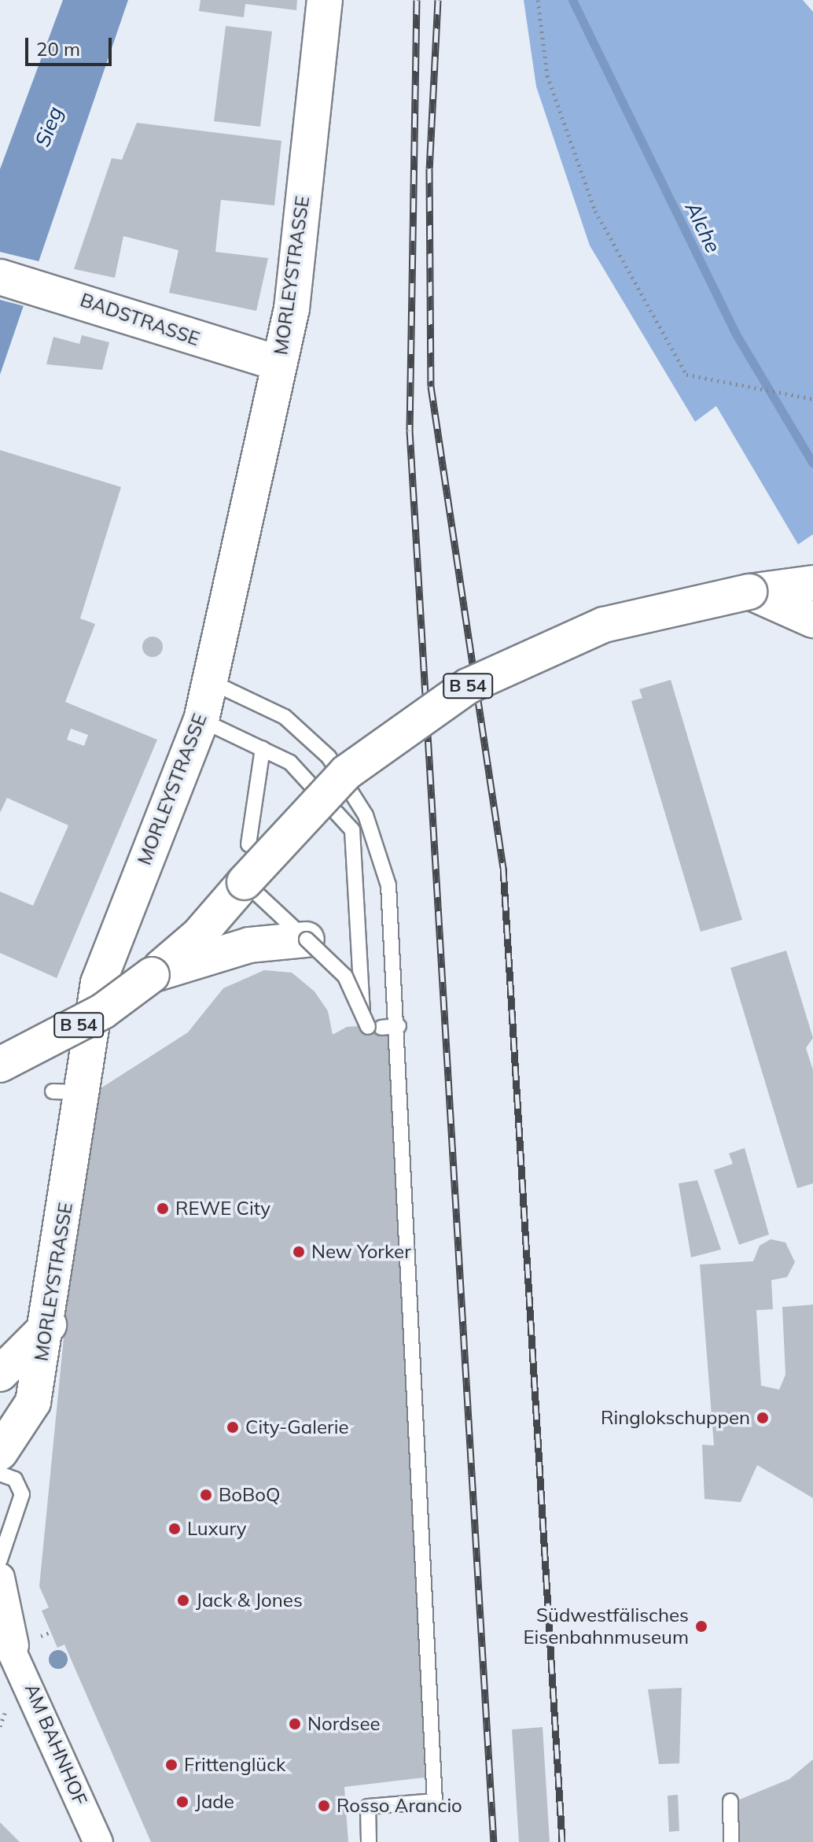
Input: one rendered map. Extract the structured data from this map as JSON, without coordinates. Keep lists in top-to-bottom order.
{
  "streets": {
    "main road": ["MORLEYSTRASSE", "BADSTRASSE", "B 54"],
    "street": ["AM BAHNHOF"]
  },
  "crossings": [
    ["MORLEYSTRASSE", "BADSTRASSE"]
  ],
  "water": ["Sieg", "Alche"],
  "places": [
    "REWE City",
    "New Yorker",
    "Ringlokschuppen",
    "City-Galerie",
    "BoBoQ",
    "Luxury",
    "Jack & Jones",
    "Südwestfälisches Eisenbahnmuseum",
    "Nordsee",
    "Frittenglück",
    "Jade",
    "Rosso Arancio"
  ],
  "scale_bar": "20 m"
}
